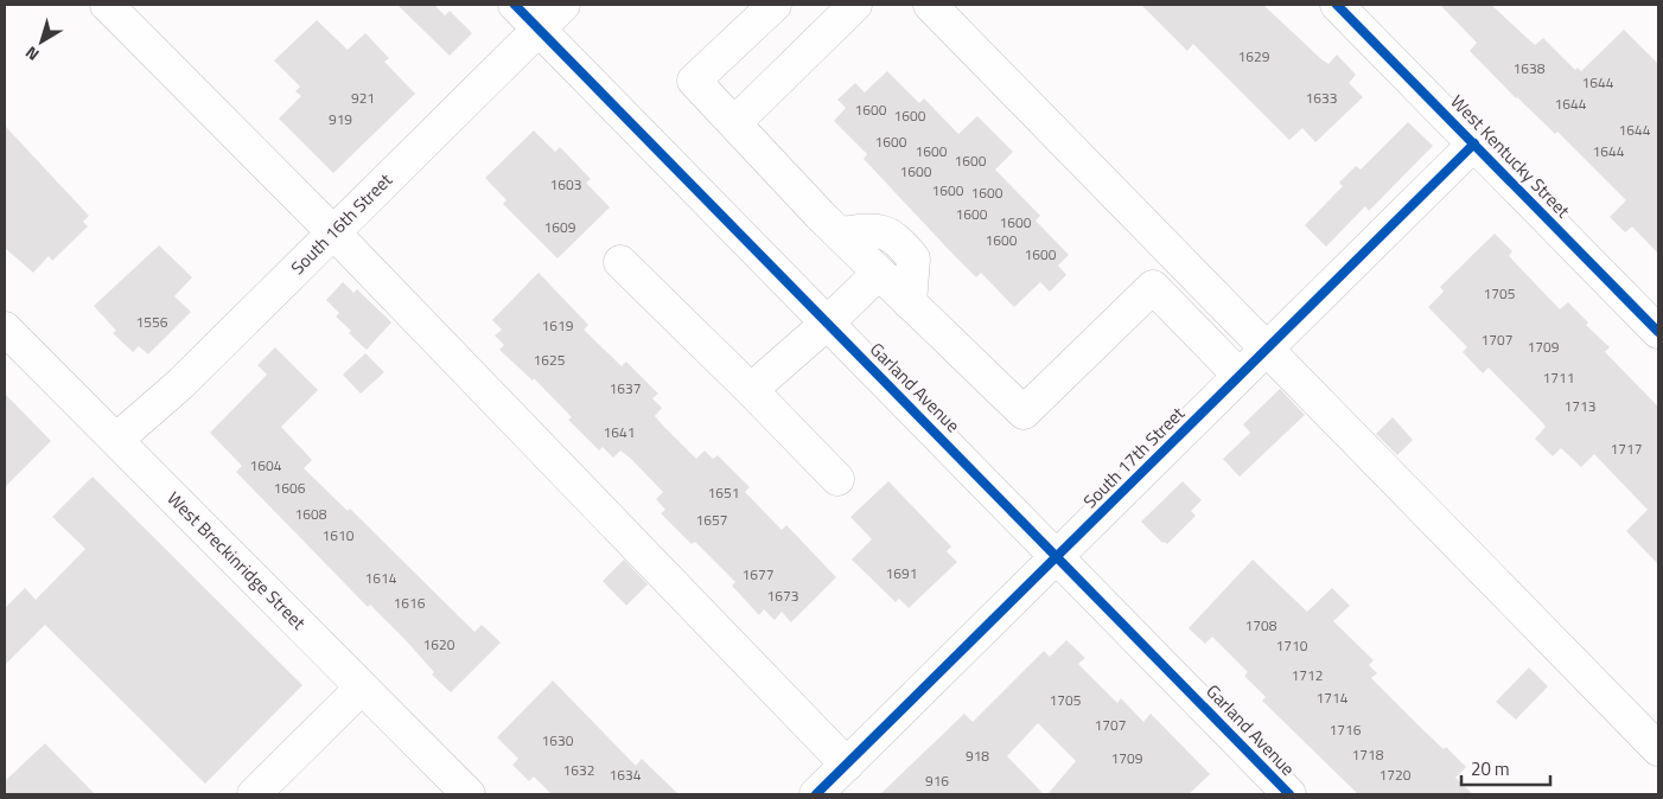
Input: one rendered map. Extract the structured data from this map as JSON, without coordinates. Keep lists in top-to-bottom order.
{
  "streets": {
    "street": [
      "West Kentucky Street",
      "South 16th Street",
      "Garland Avenue",
      "South 17th Street",
      "West Breckinridge Street"
    ]
  },
  "crossings": [
    ["West Kentucky Street", "South 17th Street"],
    ["South 16th Street", "Garland Avenue"],
    ["South 16th Street", "West Breckinridge Street"],
    ["Garland Avenue", "South 17th Street"]
  ],
  "house_numbers": [
    "1629",
    "1638",
    "1644",
    "921",
    "1633",
    "1644",
    "1600",
    "1600",
    "919",
    "1644",
    "1600",
    "1600",
    "1644",
    "1600",
    "1600",
    "1603",
    "1600",
    "1600",
    "1600",
    "1600",
    "1609",
    "1600",
    "1600",
    "1705",
    "1556",
    "1619",
    "1707",
    "1709",
    "1625",
    "1711",
    "1637",
    "1713",
    "1641",
    "1717",
    "1604",
    "1606",
    "1651",
    "1608",
    "1657",
    "1610",
    "1691",
    "1677",
    "1614",
    "1673",
    "1616",
    "1708",
    "1620",
    "1710",
    "1712",
    "1714",
    "1705",
    "1707",
    "1716",
    "1630",
    "1718",
    "918",
    "1709",
    "1632",
    "1634",
    "1720",
    "916"
  ],
  "scale_bar": "20 m",
  "north": "bottom left"
}
